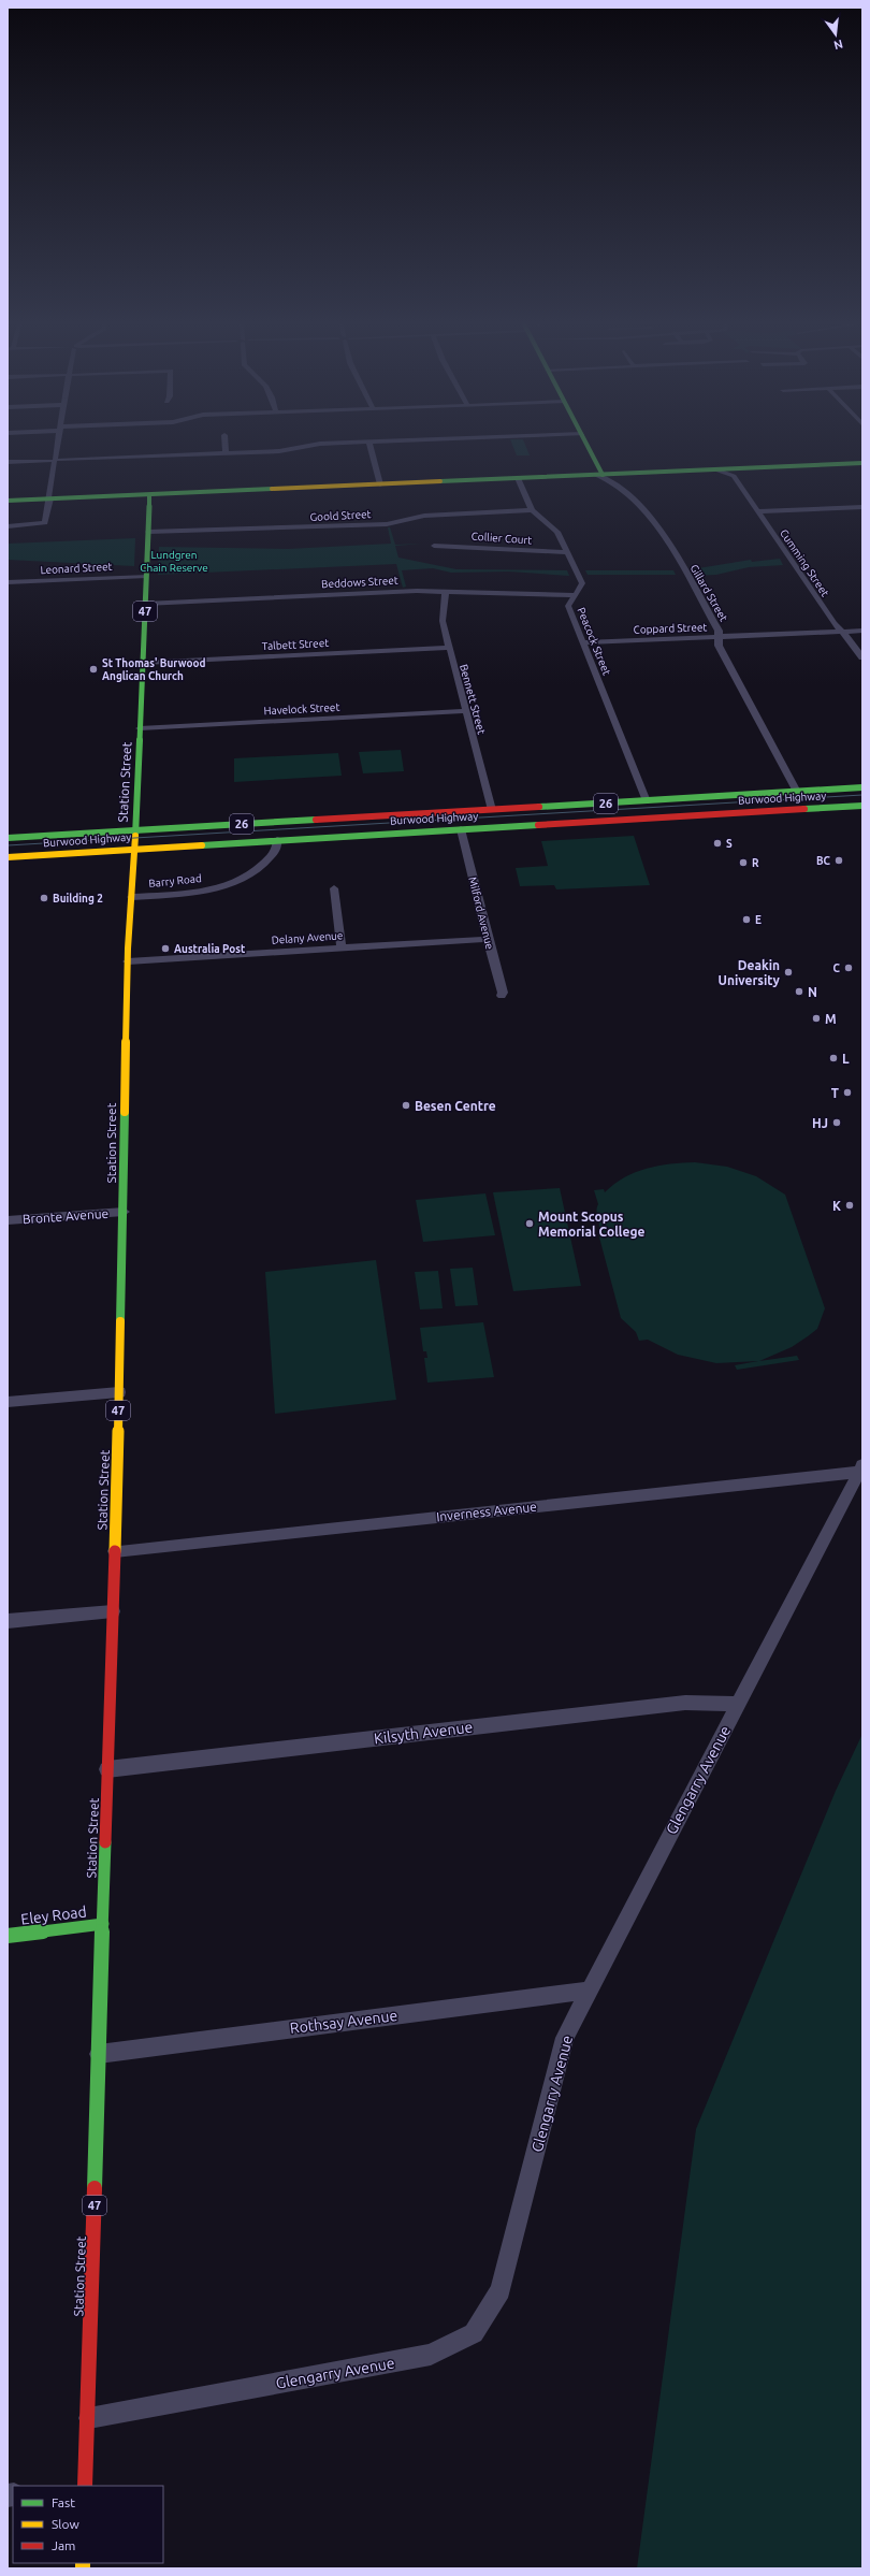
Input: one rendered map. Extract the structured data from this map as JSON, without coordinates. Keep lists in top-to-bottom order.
{
  "streets": {
    "main road": [
      "47",
      "Station Street",
      "Burwood Highway",
      "26",
      "Eley Road"
    ],
    "street": [
      "Goold Street",
      "Collier Court",
      "Cumming Street",
      "Leonard Street",
      "Beddows Street",
      "Gillard Street",
      "Coppard Street",
      "Peacock Street",
      "Talbett Street",
      "Bennett Street",
      "Havelock Street",
      "Barry Road",
      "Milford Avenue",
      "Delany Avenue",
      "Bronte Avenue",
      "Inverness Avenue",
      "Kilsyth Avenue",
      "Glengarry Avenue",
      "Rothsay Avenue"
    ]
  },
  "crossings": [
    ["Goold Street", "Peacock Street"],
    ["Goold Street", "Station Street"],
    ["Collier Court", "Peacock Street"],
    ["Cumming Street", "Coppard Street"],
    ["Leonard Street", "Station Street"],
    ["Beddows Street", "Peacock Street"],
    ["Beddows Street", "Bennett Street"],
    ["Beddows Street", "Station Street"],
    ["Gillard Street", "Coppard Street"],
    ["Gillard Street", "Burwood Highway"],
    ["Coppard Street", "Peacock Street"],
    ["Peacock Street", "Burwood Highway"],
    ["Talbett Street", "Bennett Street"],
    ["Talbett Street", "Station Street"],
    ["Bennett Street", "Havelock Street"],
    ["Bennett Street", "Burwood Highway"],
    ["Havelock Street", "Station Street"],
    ["Station Street", "Burwood Highway"],
    ["Station Street", "Barry Road"],
    ["Station Street", "Delany Avenue"],
    ["Station Street", "Bronte Avenue"],
    ["Station Street", "Inverness Avenue"],
    ["Station Street", "Kilsyth Avenue"],
    ["Station Street", "Glengarry Avenue"],
    ["Station Street", "Eley Road"],
    ["Station Street", "Rothsay Avenue"],
    ["Burwood Highway", "Barry Road"],
    ["Burwood Highway", "Milford Avenue"],
    ["Milford Avenue", "Delany Avenue"],
    ["Inverness Avenue", "Glengarry Avenue"],
    ["Kilsyth Avenue", "Glengarry Avenue"],
    ["Glengarry Avenue", "Rothsay Avenue"]
  ],
  "parks": ["Lundgren Chain Reserve"],
  "places": [
    "St Thomas' Burwood Anglican Church",
    "S",
    "BC",
    "R",
    "Building 2",
    "E",
    "Australia Post",
    "C",
    "Deakin University",
    "N",
    "M",
    "L",
    "T",
    "Besen Centre",
    "HJ",
    "K",
    "Mount Scopus Memorial College"
  ],
  "legend": ["Fast", "Slow", "Jam"],
  "north": "bottom"
}
